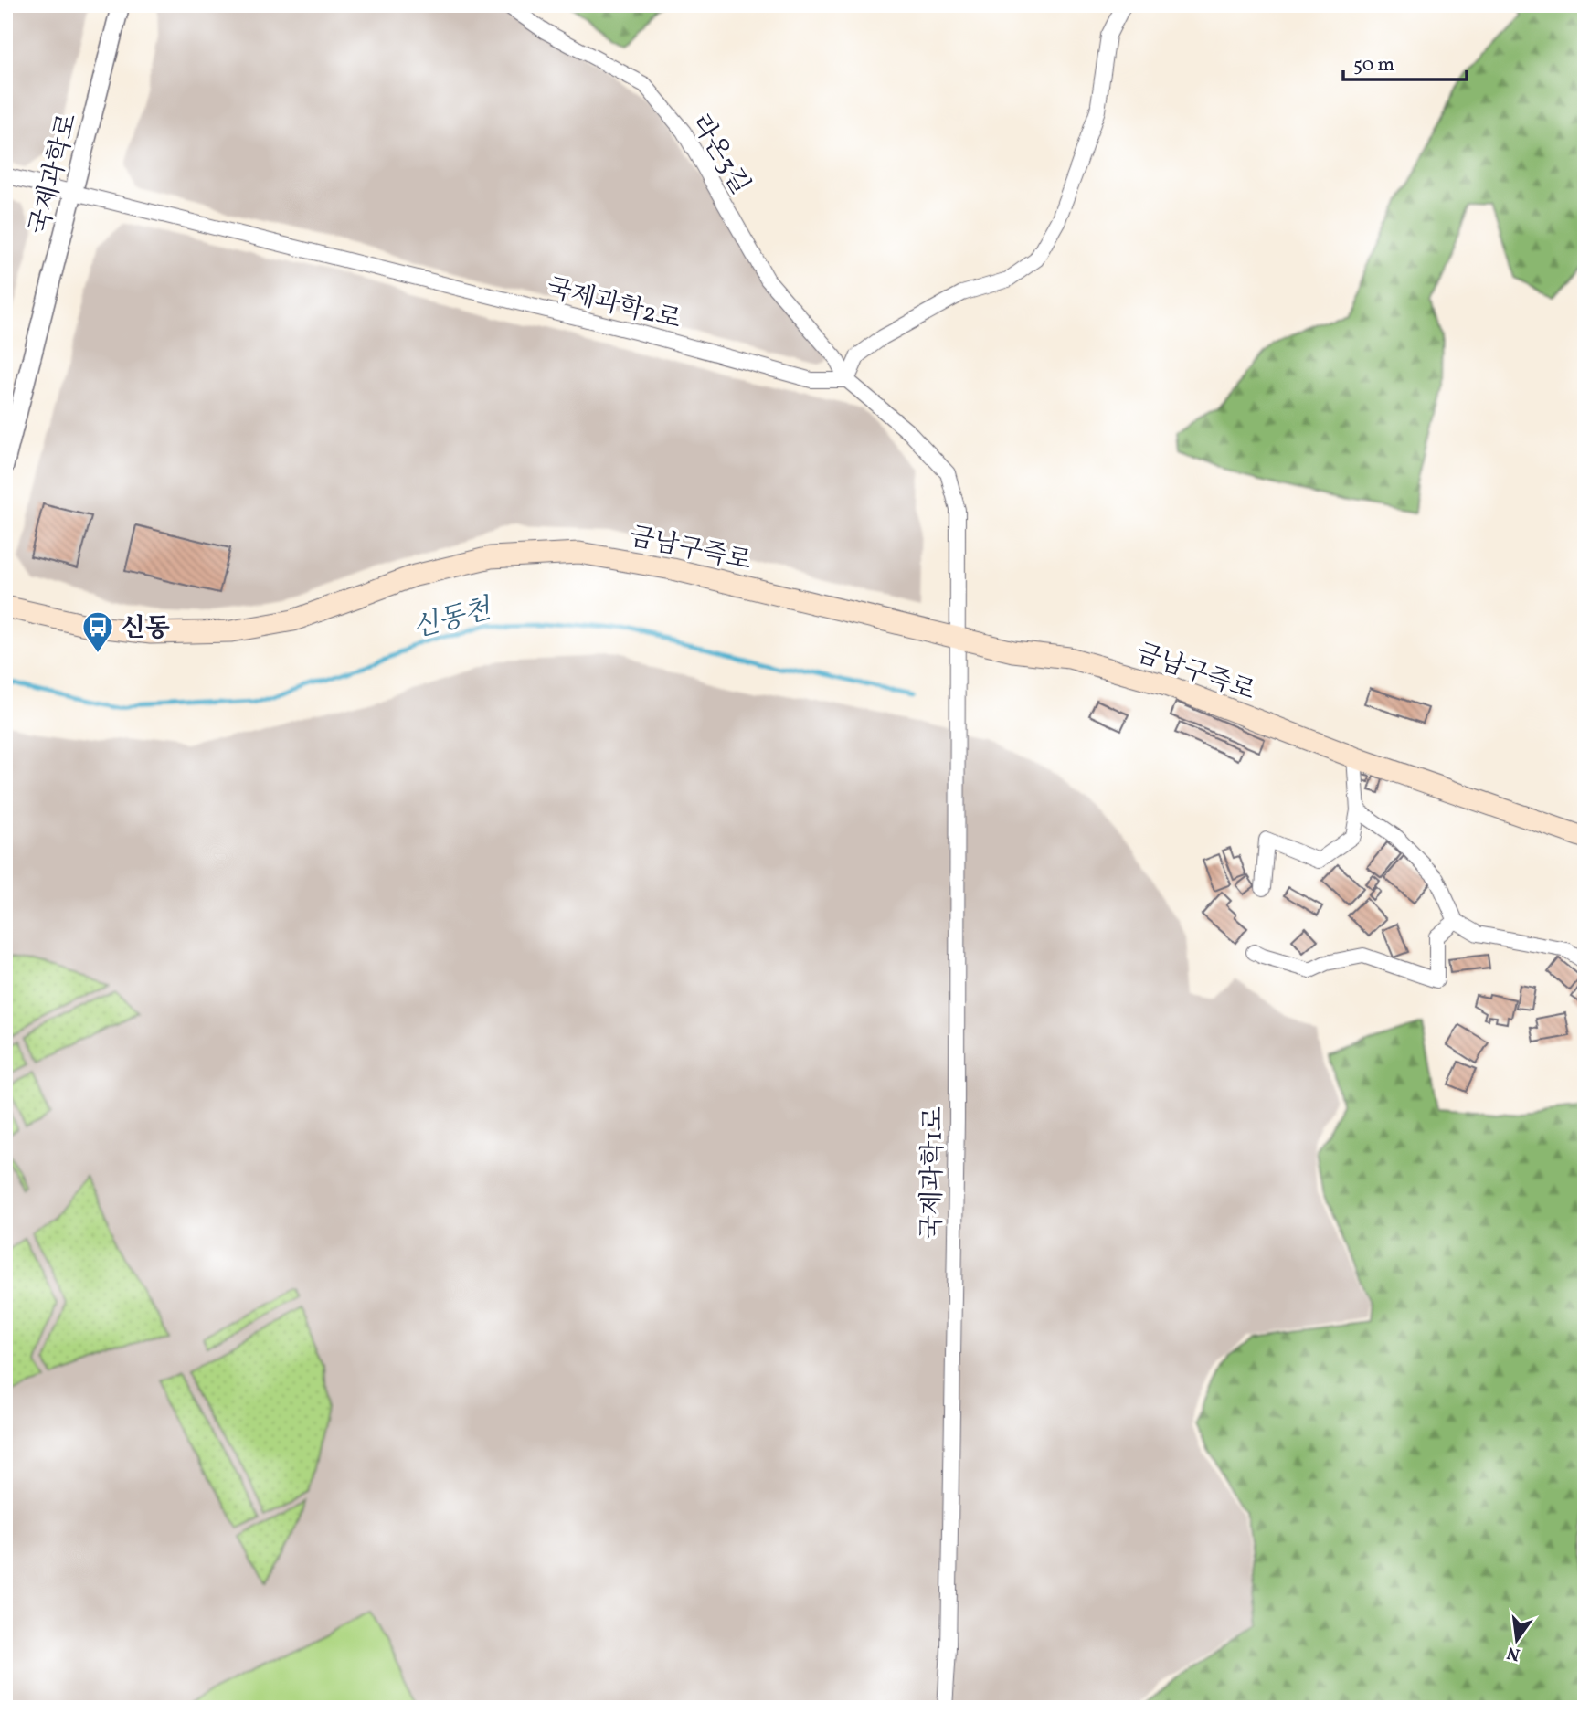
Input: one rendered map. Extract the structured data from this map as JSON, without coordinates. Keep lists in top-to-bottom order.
{
  "streets": {
    "main road": ["금남구즉로"],
    "street": [
      "라온3길",
      "국제과학로",
      "국제과학2로",
      "국제과학1로"
    ]
  },
  "crossings": [
    ["라온3길", "국제과학2로"],
    ["국제과학로", "국제과학2로"],
    ["금남구즉로", "국제과학1로"]
  ],
  "water": ["신동천"],
  "places": {
    "bus stop": ["신동"]
  },
  "scale_bar": "50 m",
  "north": "bottom"
}
